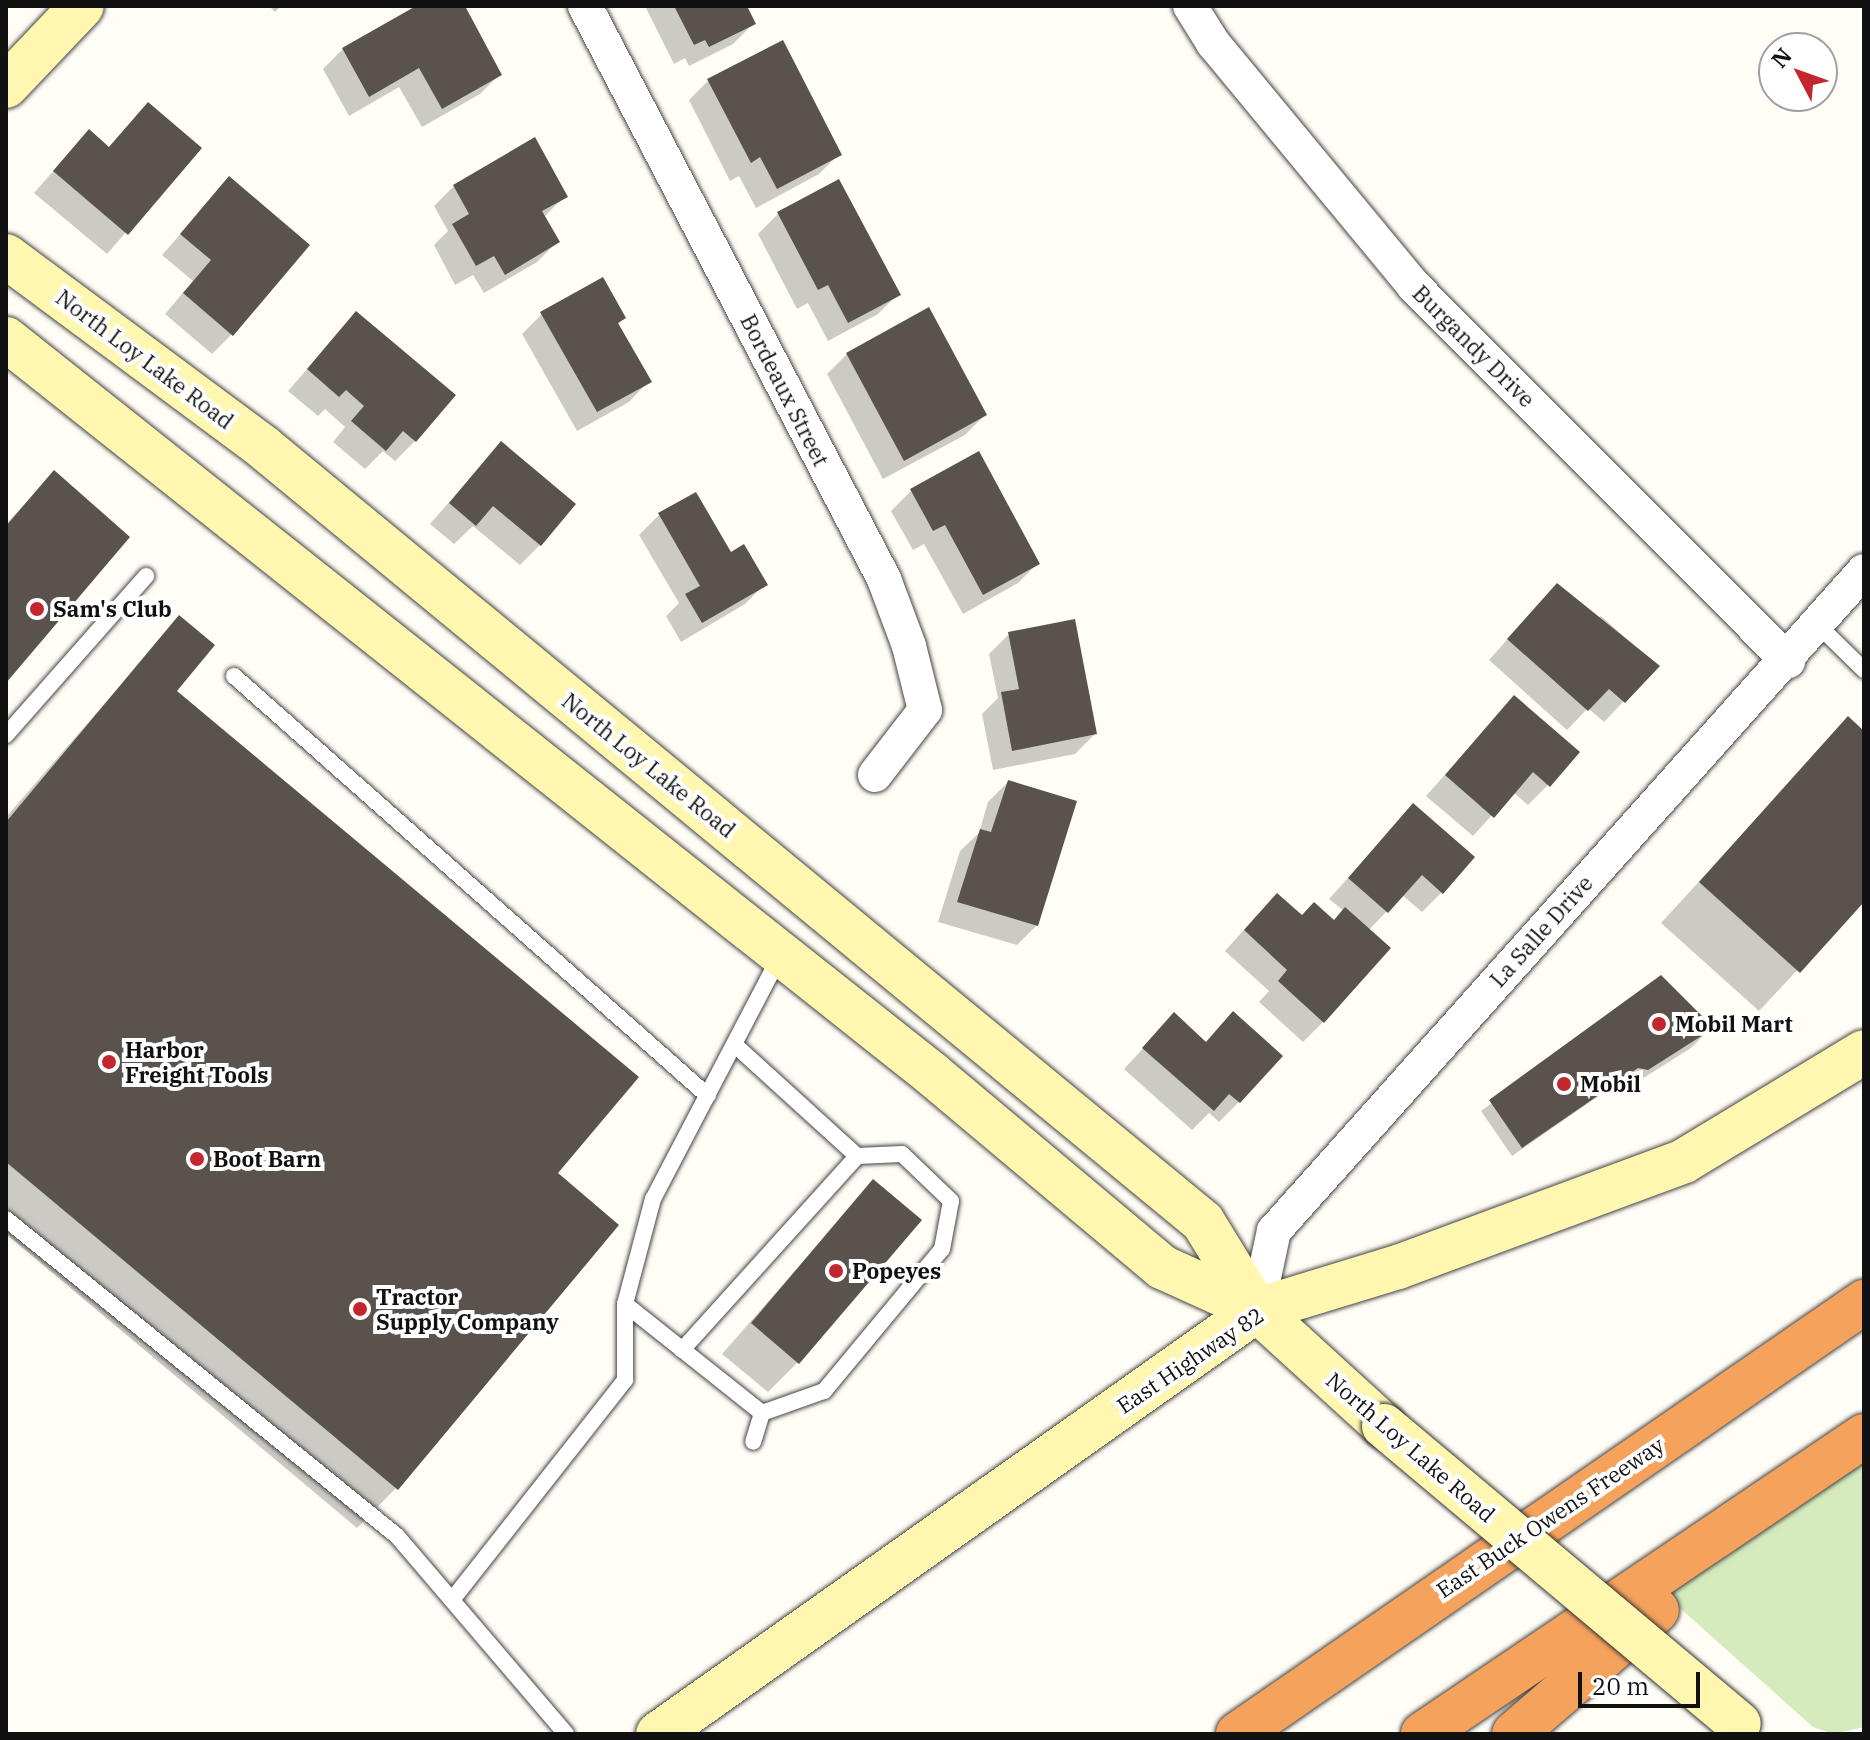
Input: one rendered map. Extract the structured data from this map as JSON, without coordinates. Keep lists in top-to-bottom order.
{
  "streets": {
    "highway": ["East Buck Owens Freeway"],
    "main road": ["North Loy Lake Road", "East Highway 82"],
    "street": ["Burgandy Drive", "Bordeaux Street", "La Salle Drive"]
  },
  "crossings": [
    ["Burgandy Drive", "La Salle Drive"],
    ["North Loy Lake Road", "La Salle Drive"],
    ["North Loy Lake Road", "East Highway 82"],
    ["La Salle Drive", "East Highway 82"]
  ],
  "places": [
    "Sam's Club",
    "Mobil Mart",
    "Harbor Freight Tools",
    "Mobil",
    "Boot Barn",
    "Popeyes",
    "Tractor Supply Company"
  ],
  "scale_bar": "20 m",
  "north": "top left"
}
